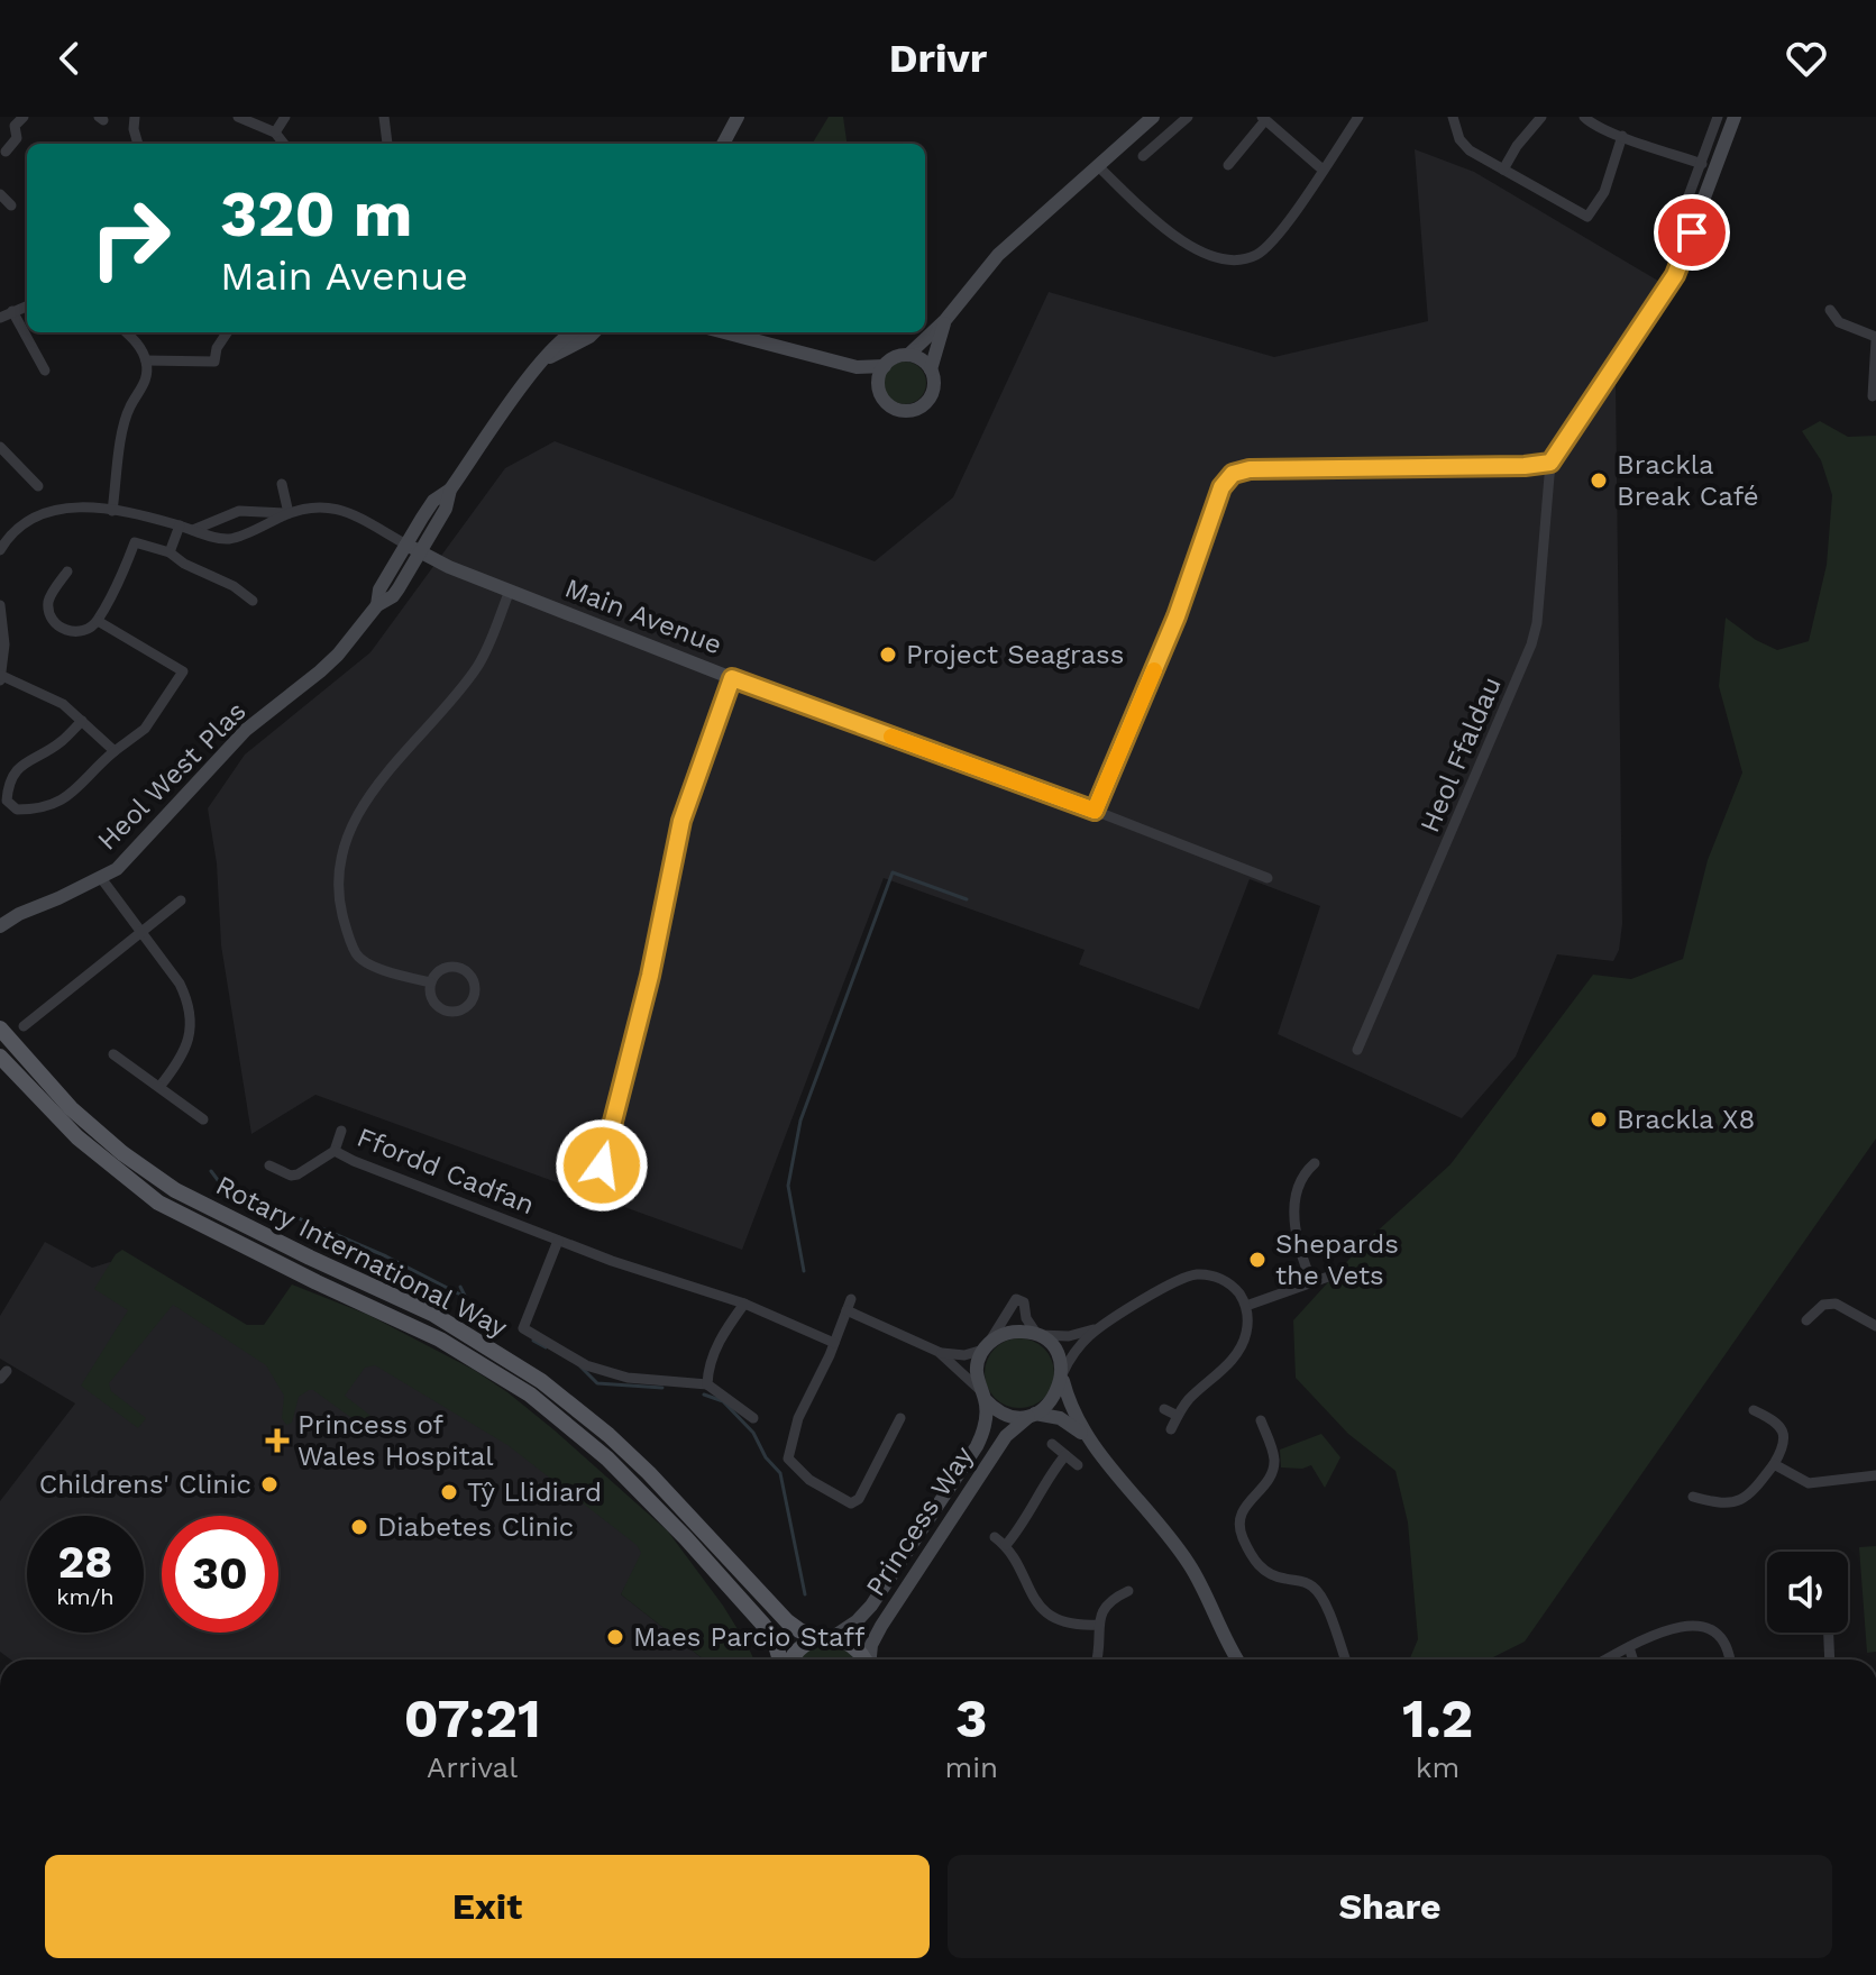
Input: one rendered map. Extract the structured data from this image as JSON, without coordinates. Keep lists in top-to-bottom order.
{
  "streets": {
    "main road": ["Rotary International Way"],
    "street": [
      "Main Avenue",
      "Heol Ffaldau",
      "Heol West Plas",
      "Ffordd Cadfan",
      "Princess Way"
    ]
  },
  "crossings": [
    ["Main Avenue", "Heol West Plas"],
    ["Rotary International Way", "Princess Way"]
  ],
  "places": {
    "other": [
      "Brackla Break Café",
      "Project Seagrass",
      "Brackla X8",
      "Shepards the Vets",
      "Childrens' Clinic",
      "Tŷ Llidiard",
      "Diabetes Clinic",
      "Maes Parcio Staff"
    ],
    "health": ["Princess of Wales Hospital"]
  },
  "page": {
    "header": "Drivr",
    "turn": ["320 m", "Main Avenue"],
    "speed": "28 km/h",
    "limit": "30",
    "eta": [
      "07:21",
      "Arrival",
      "3",
      "min",
      "1.2",
      "km"
    ],
    "buttons": ["Exit", "Share"]
  }
}
